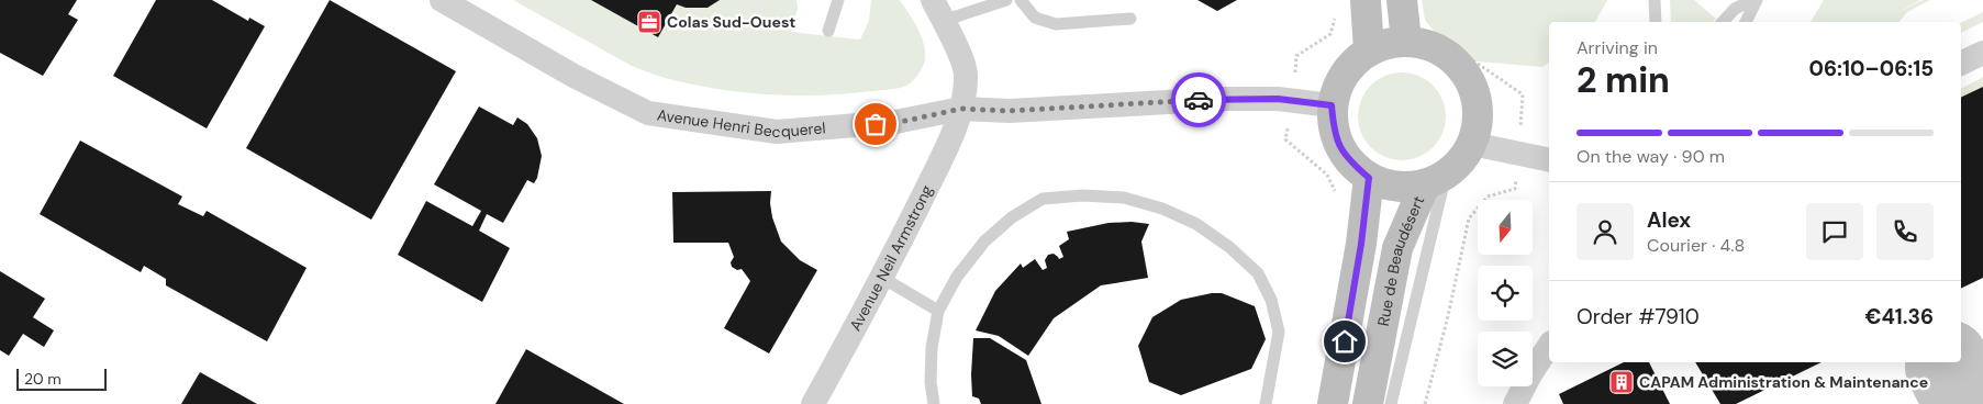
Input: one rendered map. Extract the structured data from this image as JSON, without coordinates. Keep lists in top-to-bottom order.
{
  "streets": {
    "main road": ["Rue de Beaudésert"],
    "street": ["Avenue Henri Becquerel", "Avenue Neil Armstrong"]
  },
  "crossings": [
    ["Avenue Henri Becquerel", "Avenue Neil Armstrong"],
    ["Avenue Henri Becquerel", "Rue de Beaudésert"]
  ],
  "places": {
    "office": ["Colas Sud-Ouest"],
    "building": ["CAPAM Administration & Maintenance"]
  },
  "scale_bar": "20 m",
  "north": "bottom",
  "page": {
    "heading": ["2 min", "Arriving in", "06:10–06:15"],
    "panel": [
      "Alex",
      "Courier · 4.8",
      "Order #7910",
      "€41.36"
    ],
    "bar": "On the way · 90 m",
    "scale": "20 m"
  }
}
